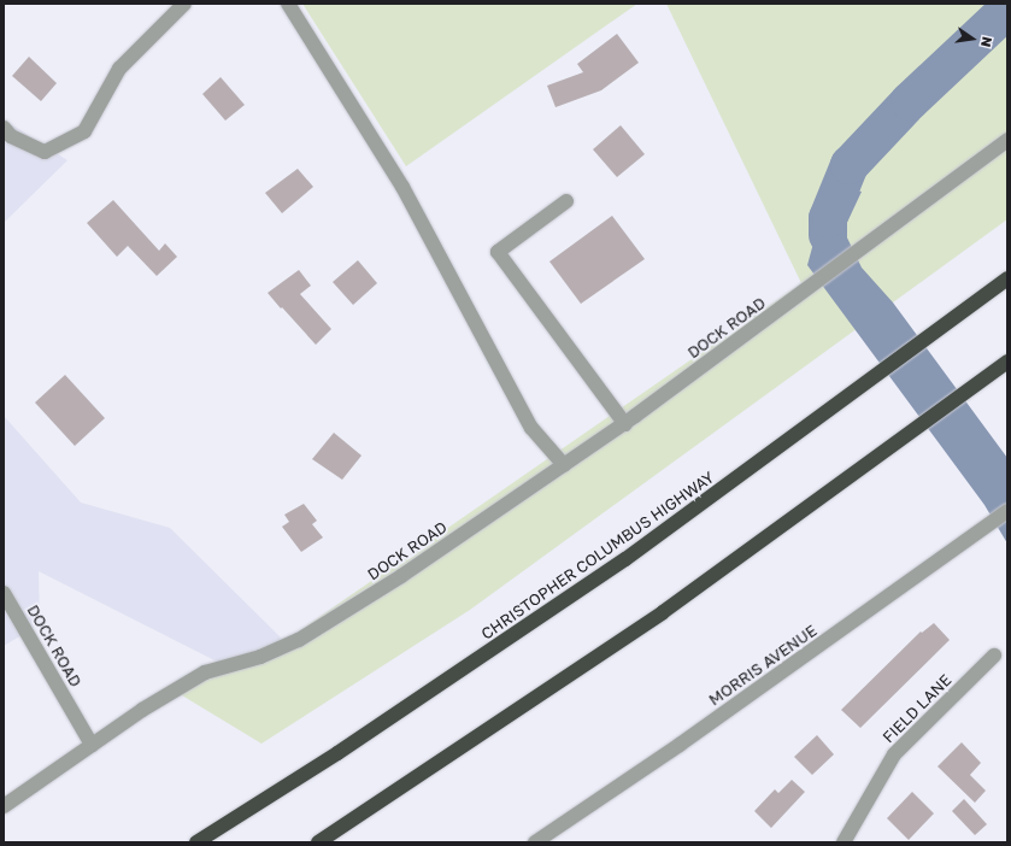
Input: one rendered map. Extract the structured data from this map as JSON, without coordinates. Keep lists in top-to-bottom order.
{
  "streets": {
    "highway": ["CHRISTOPHER COLUMBUS HIGHWAY"],
    "street": ["DOCK ROAD", "MORRIS AVENUE", "FIELD LANE"]
  },
  "north": "right"
}
